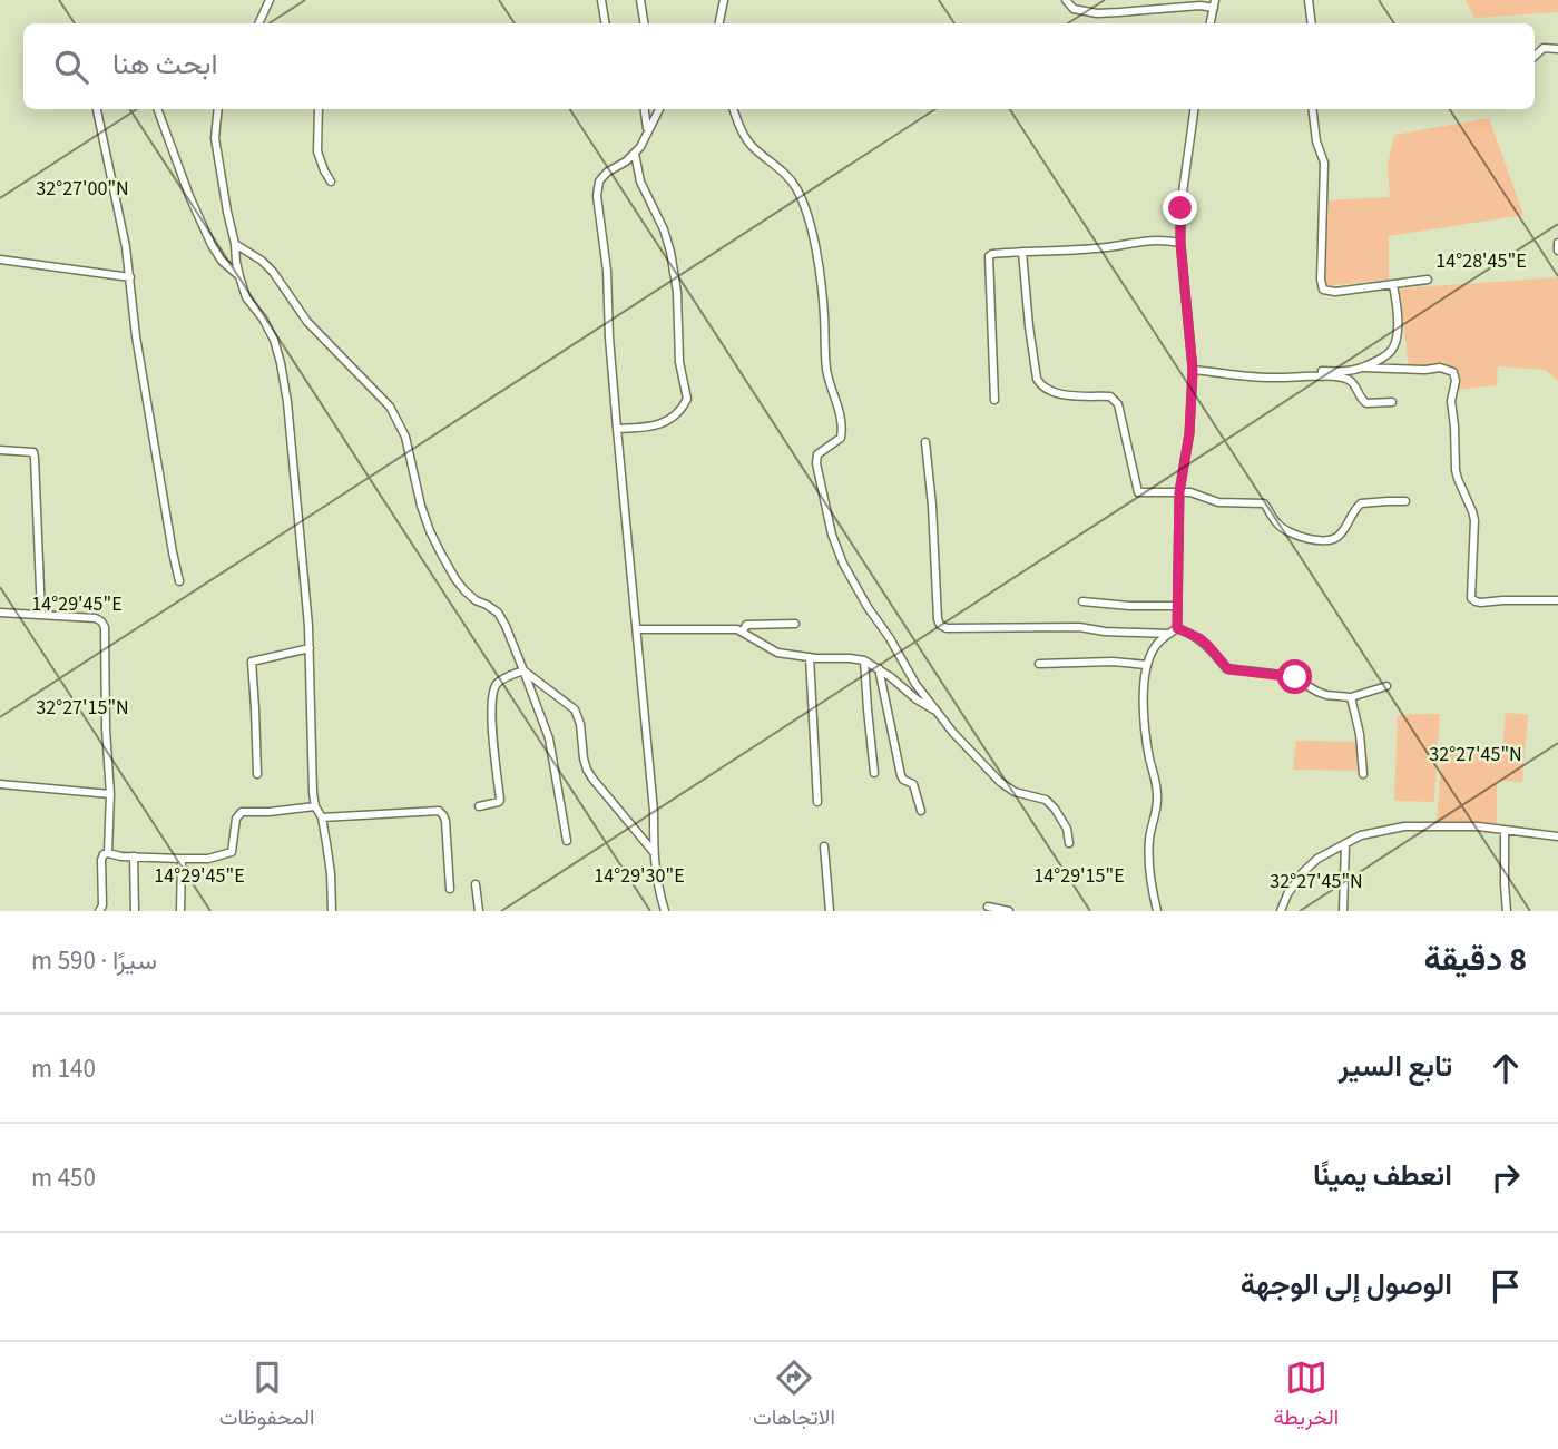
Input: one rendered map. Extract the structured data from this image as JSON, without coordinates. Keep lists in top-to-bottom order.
{
  "page": {
    "search": "ابحث هنا",
    "heading": ["8 دقيقة", "سيرًا · 590 m"],
    "list": [
      ["تابع السير", "140 m"],
      ["انعطف يمينًا", "450 m"],
      "الوصول إلى الوجهة"
    ],
    "nav": ["الخريطة", "الاتجاهات", "المحفوظات"]
  },
  "coordinates": [
    "32°27'00\"N",
    "14°28'45\"E",
    "14°29'45\"E",
    "32°27'15\"N",
    "32°27'45\"N",
    "14°29'30\"E",
    "14°29'15\"E"
  ]
}
